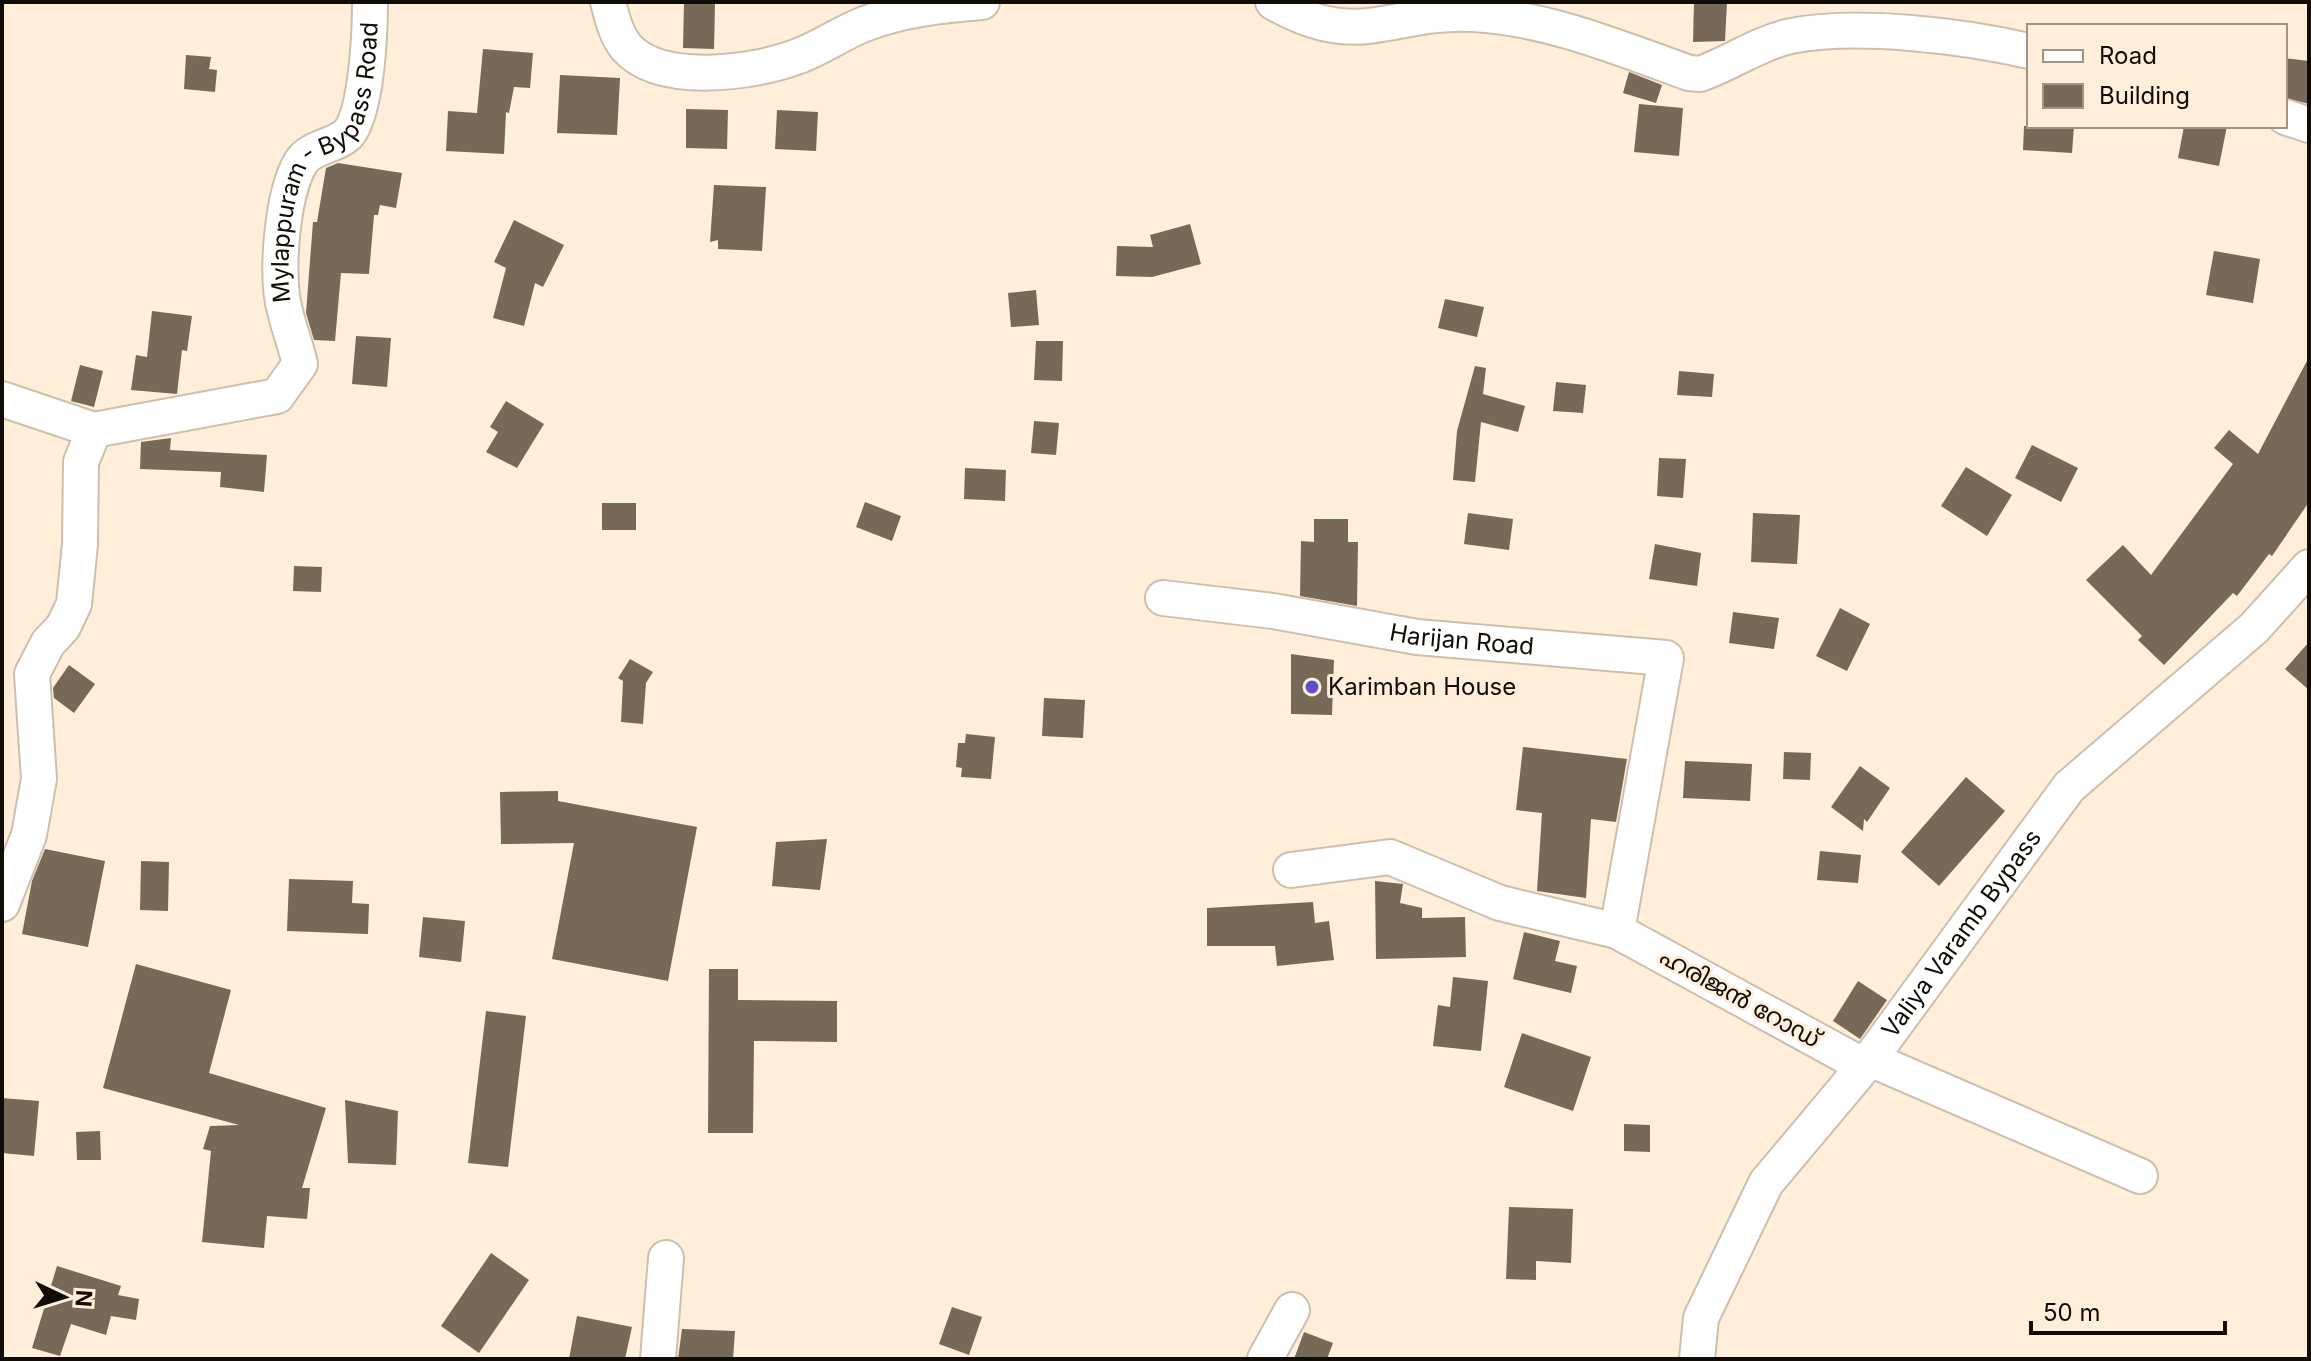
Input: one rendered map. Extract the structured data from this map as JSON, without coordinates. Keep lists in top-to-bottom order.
{
  "streets": {
    "street": [
      "Mylappuram - Bypass Road",
      "Harijan Road",
      "Valiya Varamb Bypass",
      "ഹരിജൻ റോഡ്"
    ]
  },
  "crossings": [
    ["Harijan Road", "ഹരിജൻ റോഡ്"],
    ["Valiya Varamb Bypass", "ഹരിജൻ റോഡ്"]
  ],
  "places": ["Karimban House"],
  "legend": ["Road", "Building"],
  "scale_bar": "50 m",
  "north": "right"
}
